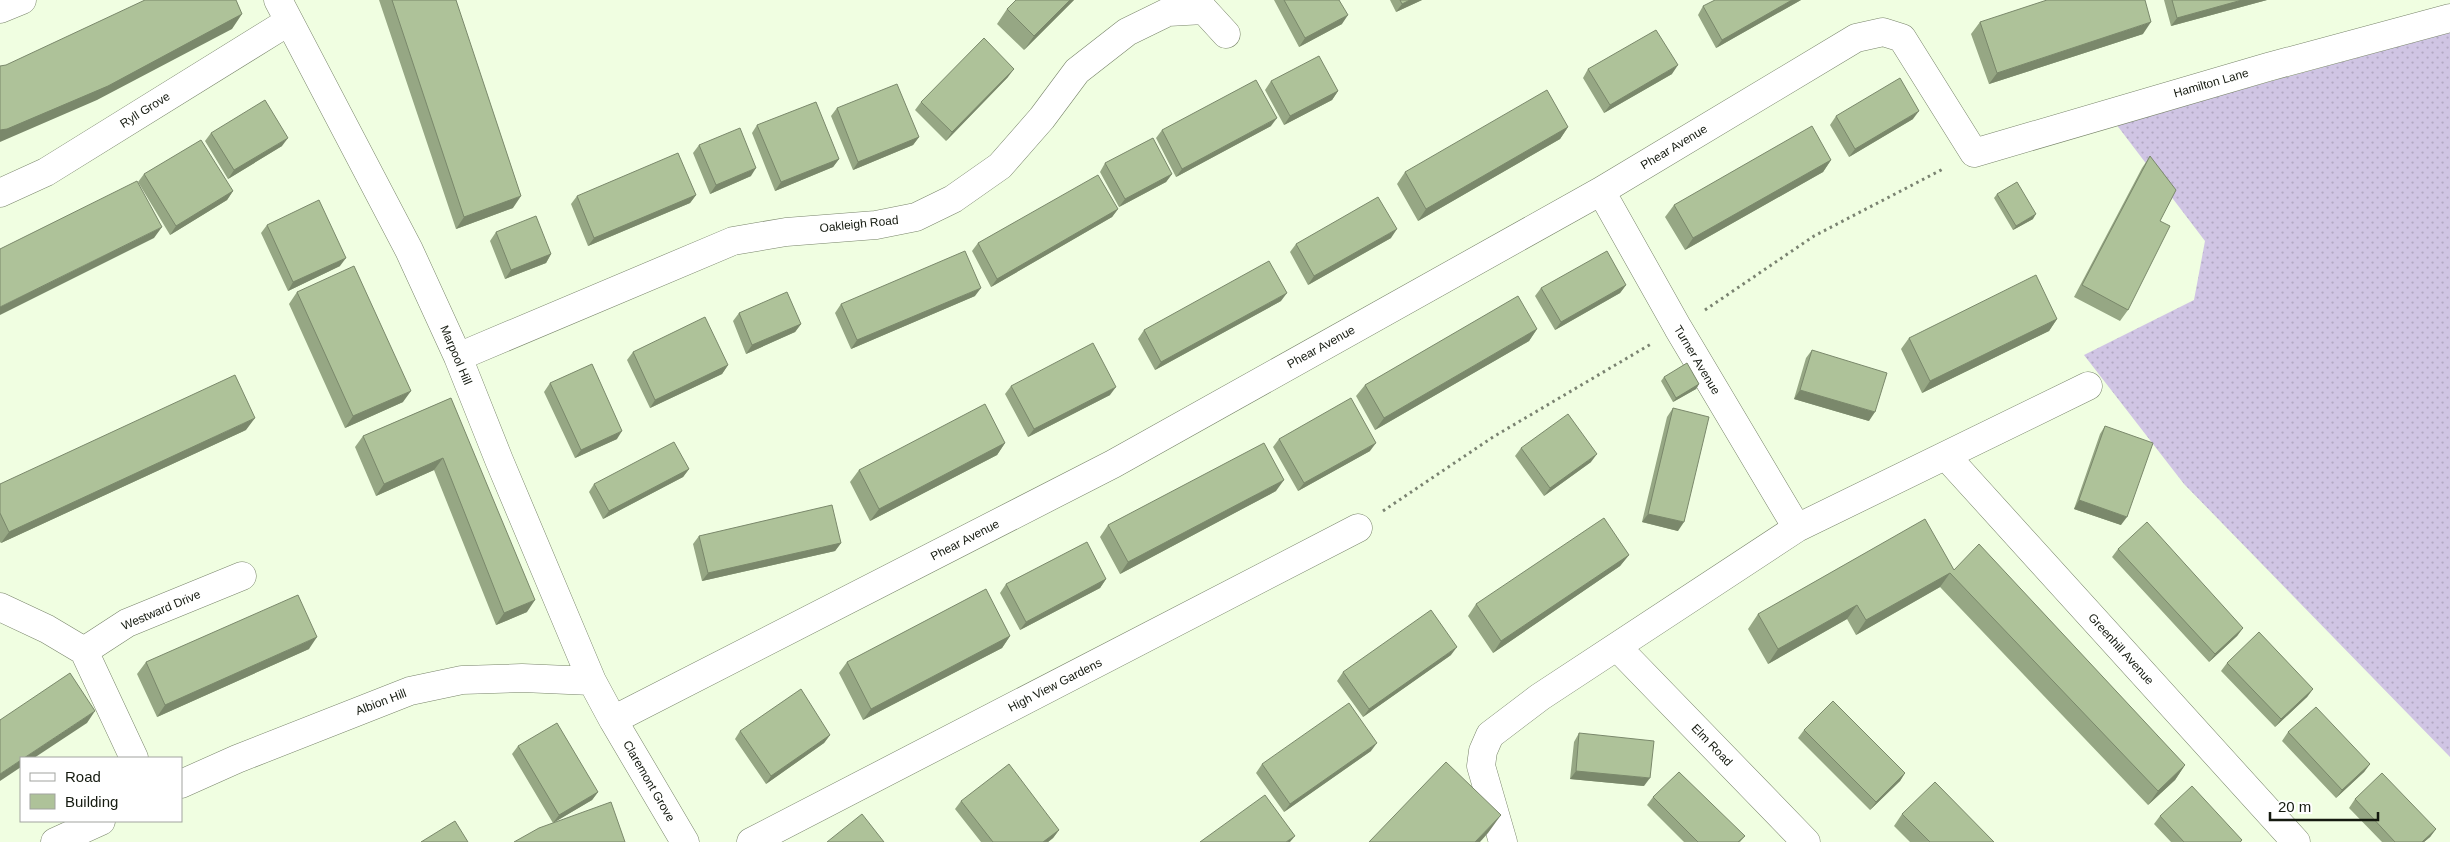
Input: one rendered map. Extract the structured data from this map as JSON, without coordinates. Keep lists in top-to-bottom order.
{
  "streets": {
    "street": [
      "Hamilton Lane",
      "Ryll Grove",
      "Phear Avenue",
      "Oakleigh Road",
      "Marpool Hill",
      "Turner Avenue",
      "Westward Drive",
      "Greenhill Avenue",
      "High View Gardens",
      "Albion Hill",
      "Elm Road",
      "Claremont Grove"
    ]
  },
  "crossings": [
    ["Hamilton Lane", "Phear Avenue"],
    ["Ryll Grove", "Marpool Hill"],
    ["Phear Avenue", "Marpool Hill"],
    ["Phear Avenue", "Turner Avenue"],
    ["Phear Avenue", "Claremont Grove"],
    ["Oakleigh Road", "Marpool Hill"],
    ["Marpool Hill", "Albion Hill"],
    ["Marpool Hill", "Claremont Grove"]
  ],
  "legend": ["Road", "Building"],
  "scale_bar": "20 m"
}
